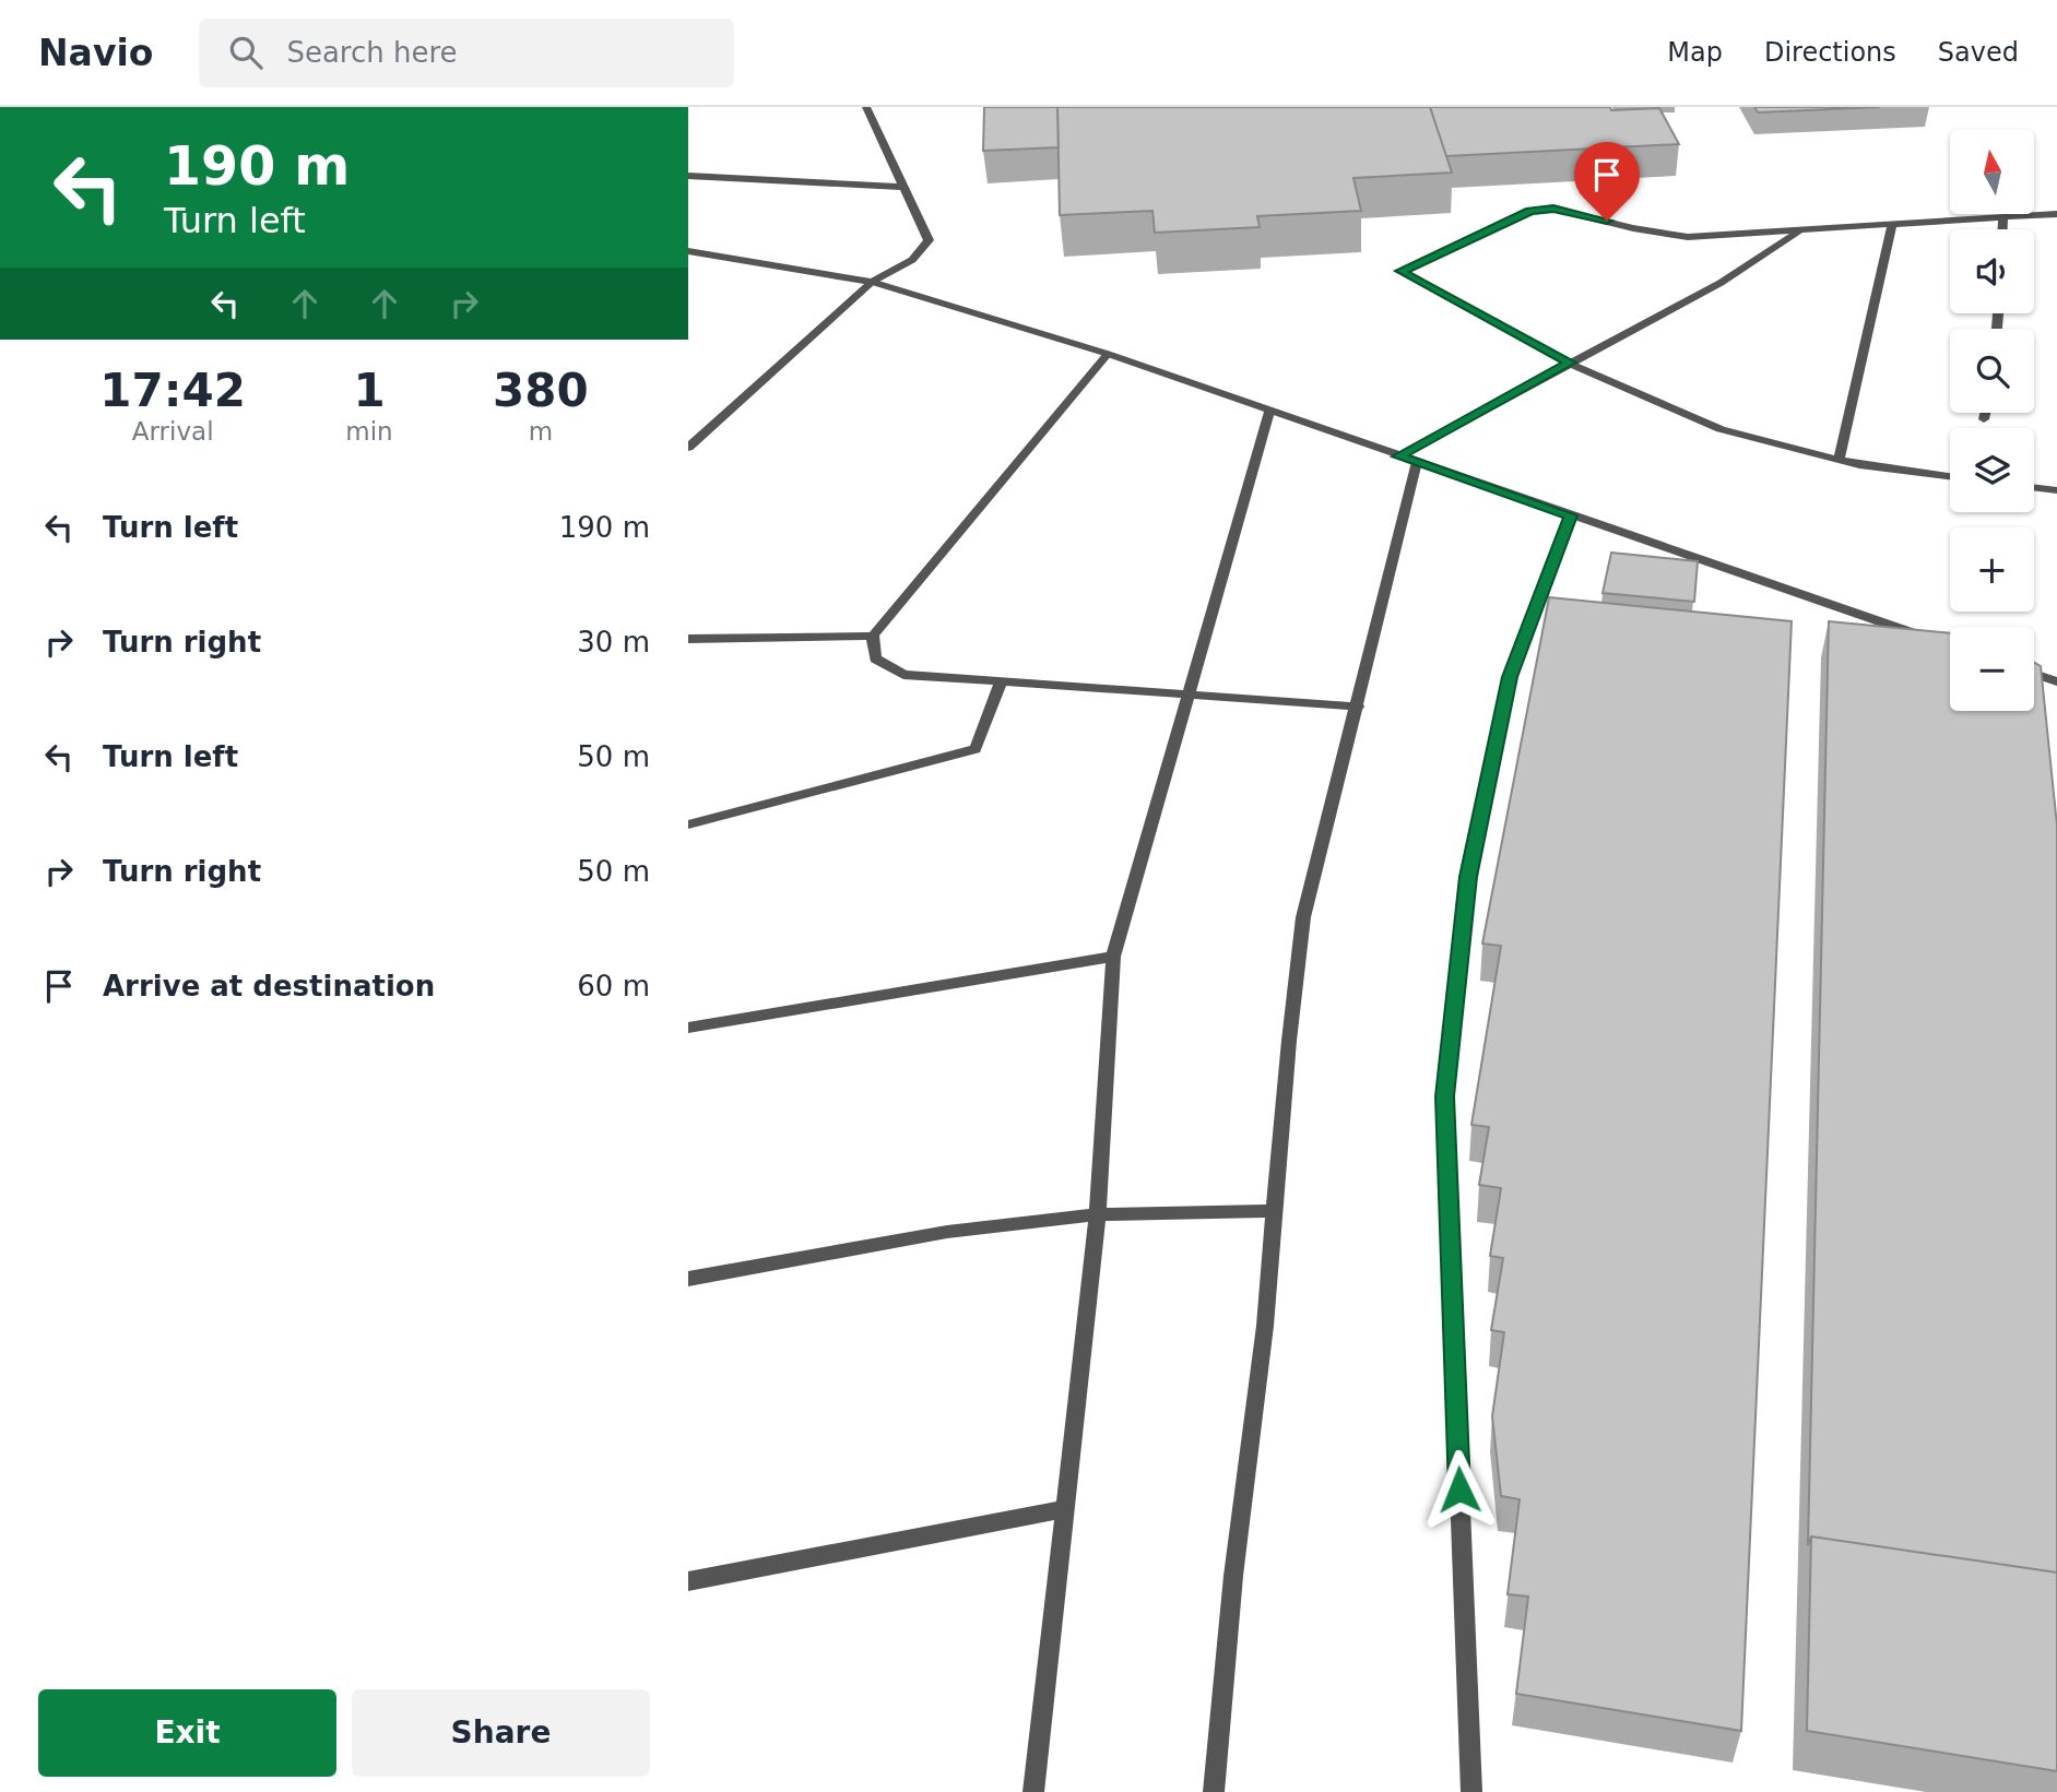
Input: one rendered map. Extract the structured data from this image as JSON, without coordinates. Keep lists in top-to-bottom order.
{
  "north": "top",
  "page": {
    "header": "Navio",
    "search": "Search here",
    "nav": ["Map", "Directions", "Saved"],
    "turn": ["190 m", "Turn left"],
    "map_buttons": ["+", "−"],
    "eta": [
      "17:42",
      "Arrival",
      "1",
      "min",
      "380",
      "m"
    ],
    "list": [
      {
        "name": "Turn left",
        "value": "190 m"
      },
      {
        "name": "Turn right",
        "value": "30 m"
      },
      {
        "name": "Turn left",
        "value": "50 m"
      },
      {
        "name": "Turn right",
        "value": "50 m"
      },
      {
        "name": "Arrive at destination",
        "value": "60 m"
      }
    ],
    "buttons": ["Exit", "Share"]
  }
}
